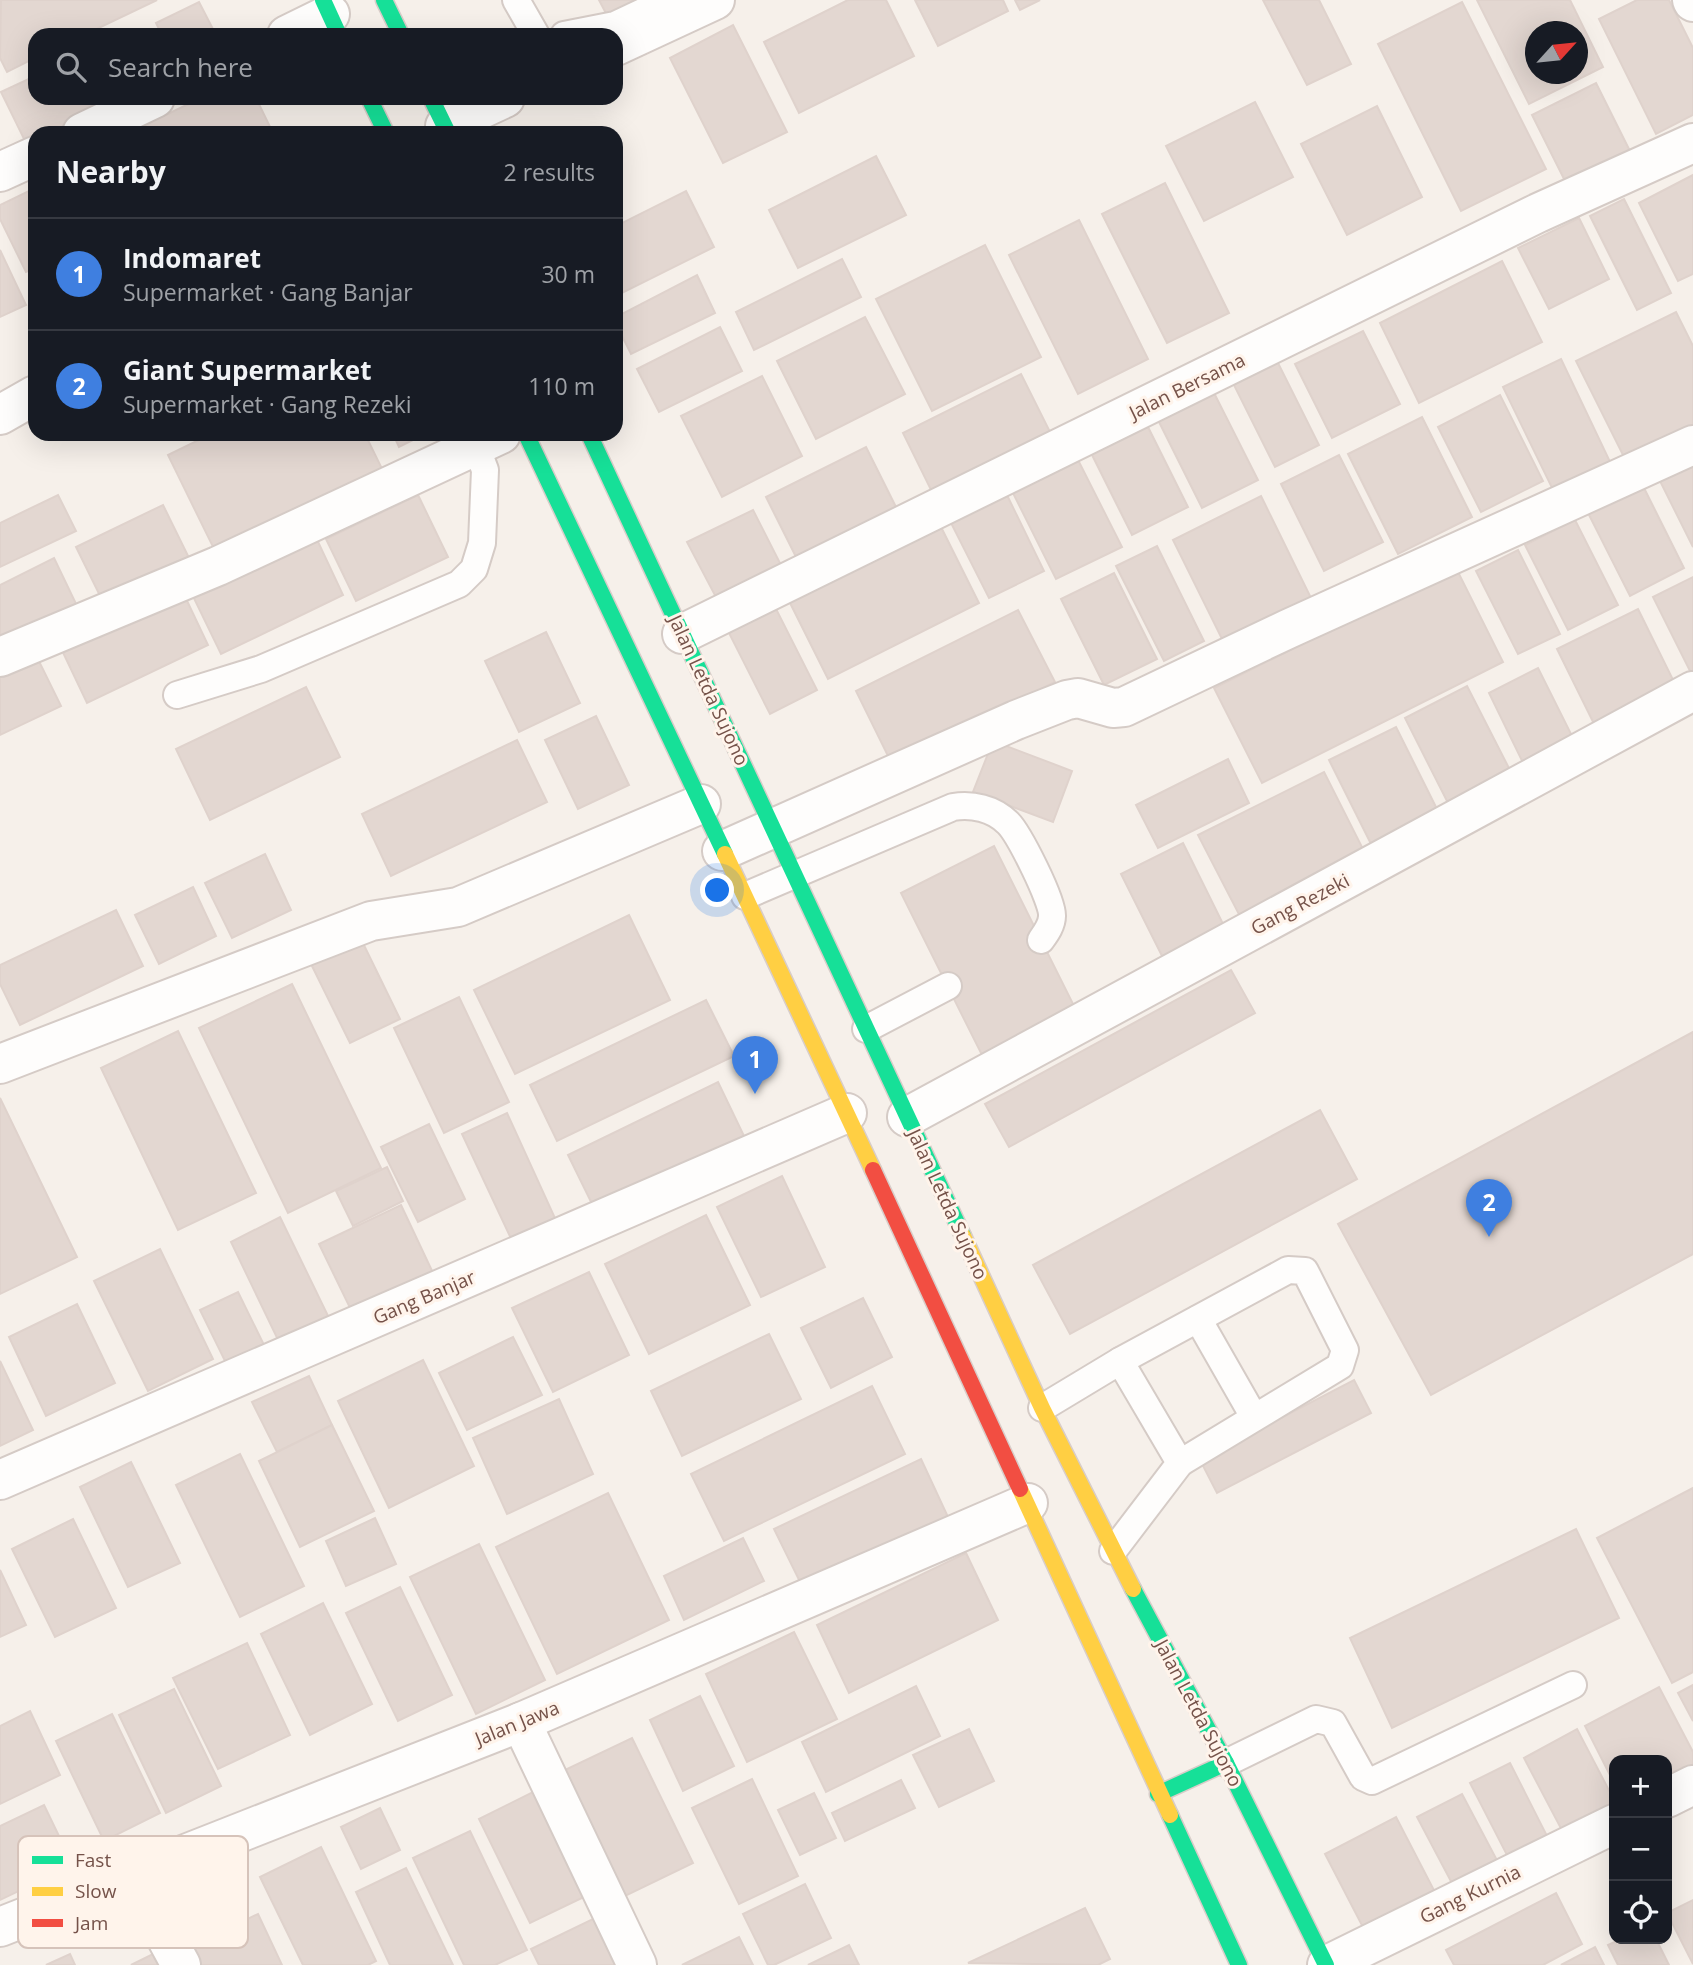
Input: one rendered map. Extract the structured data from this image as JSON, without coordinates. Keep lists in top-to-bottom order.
{
  "streets": {
    "highway": ["Jalan Letda Sujono"],
    "street": [
      "Jalan Bersama",
      "Gang Rezeki",
      "Gang Banjar",
      "Jalan Jawa",
      "Gang Kurnia"
    ]
  },
  "crossings": [
    ["Jalan Bersama", "Jalan Letda Sujono"],
    ["Jalan Letda Sujono", "Gang Rezeki"],
    ["Jalan Letda Sujono", "Gang Kurnia"]
  ],
  "legend": ["Fast", "Slow", "Jam"],
  "north": "top right",
  "page": {
    "search": "Search here",
    "heading": ["Nearby", "2 results"],
    "list": [
      {
        "mark": "1",
        "name": "Indomaret",
        "note": "Supermarket · Gang Banjar",
        "value": "30 m"
      },
      {
        "mark": "2",
        "name": "Giant Supermarket",
        "note": "Supermarket · Gang Rezeki",
        "value": "110 m"
      }
    ],
    "pins": ["1", "2"],
    "map_buttons": ["+", "−"]
  }
}
